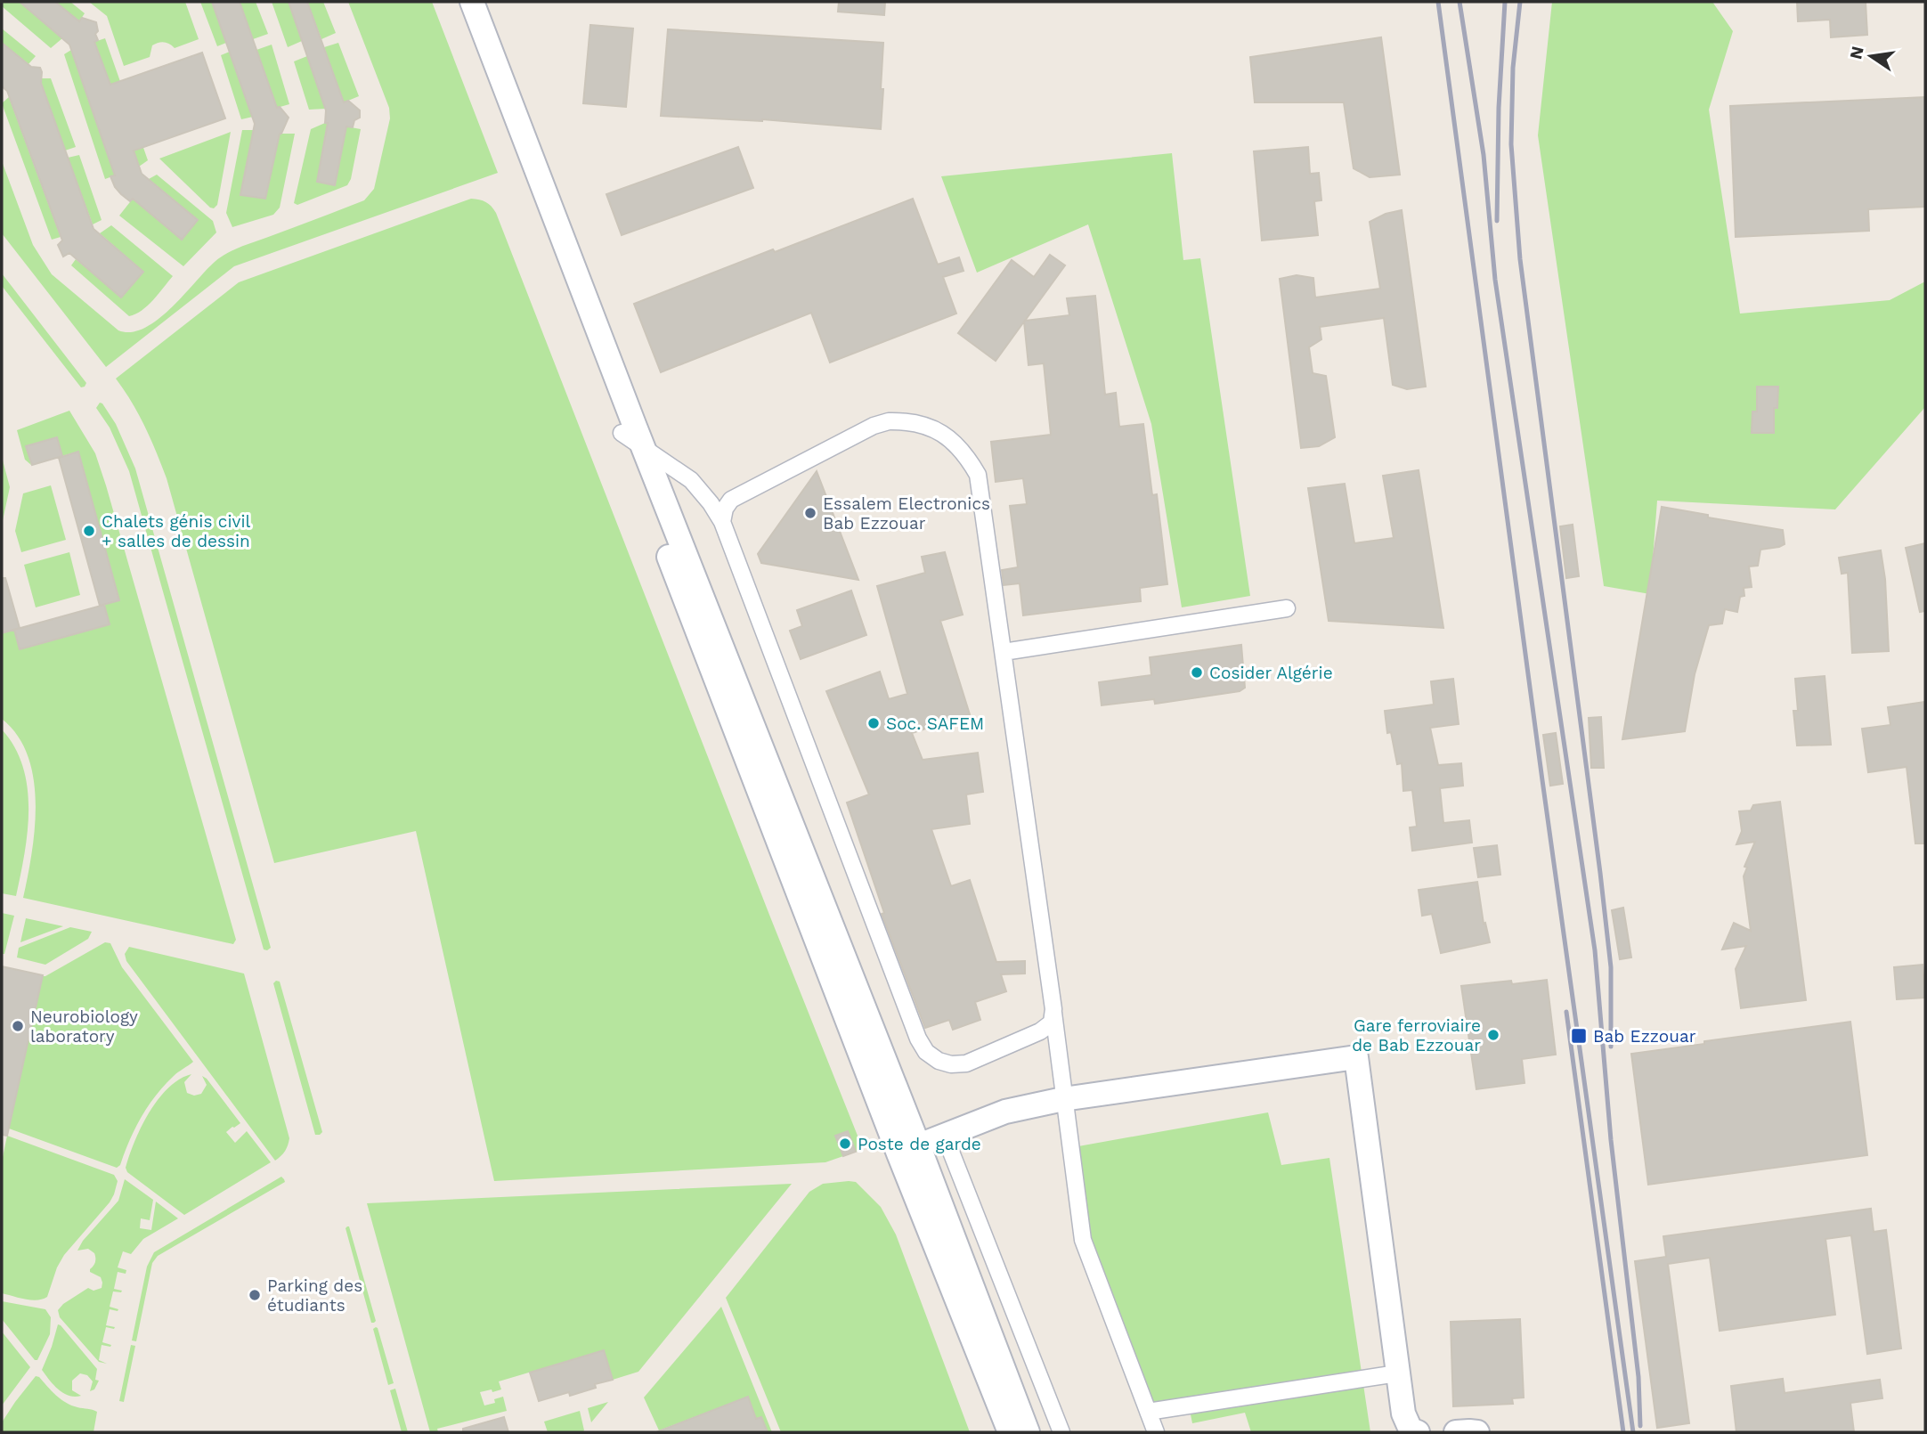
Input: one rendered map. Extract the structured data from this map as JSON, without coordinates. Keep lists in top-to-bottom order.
{
  "places": {
    "other": [
      "Essalem Electronics Bab Ezzouar",
      "Chalets génis civil + salles de dessin",
      "Cosider Algérie",
      "Soc. SAFEM",
      "Neurobiology laboratory",
      "Gare ferroviaire de Bab Ezzouar",
      "Poste de garde",
      "Parking des étudiants"
    ],
    "transit": ["Bab Ezzouar"]
  },
  "north": "left"
}
